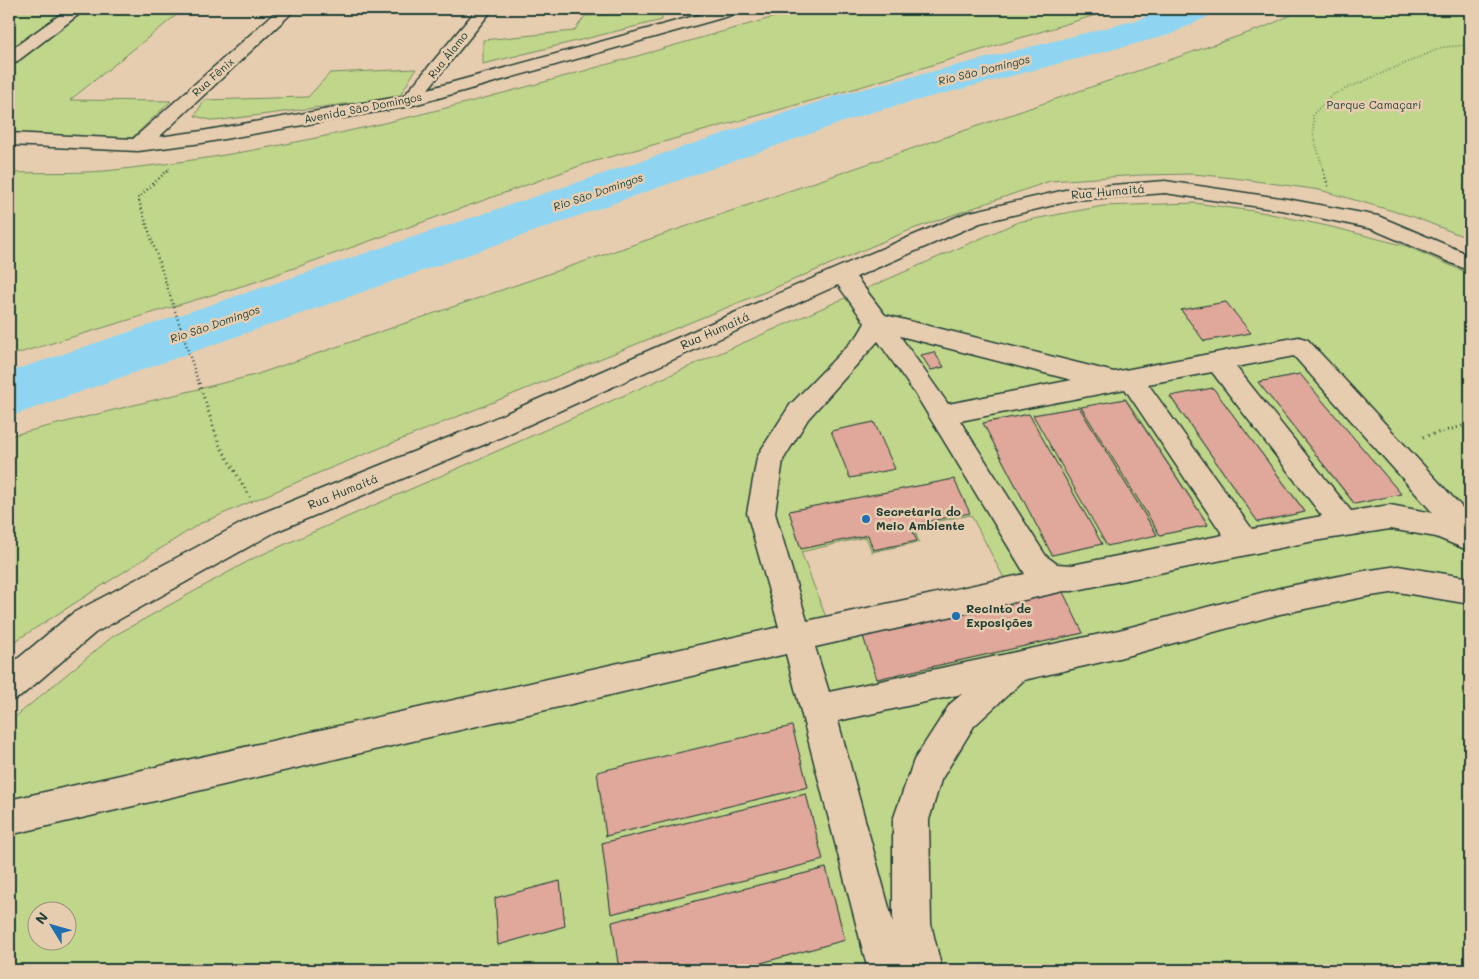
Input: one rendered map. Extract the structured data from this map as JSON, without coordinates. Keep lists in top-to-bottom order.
{
  "streets": {
    "street": [
      "Rua Álamo",
      "Rua Fênix",
      "Avenida São Domingos",
      "Rua Humaitá"
    ]
  },
  "crossings": [
    ["Rua Álamo", "Avenida São Domingos"],
    ["Rua Fênix", "Avenida São Domingos"]
  ],
  "water": ["Rio São Domingos"],
  "parks": ["Parque Camaçarí"],
  "places": ["Secretaria do Meio Ambiente", "Recinto de Exposições"],
  "north": "top left"
}
